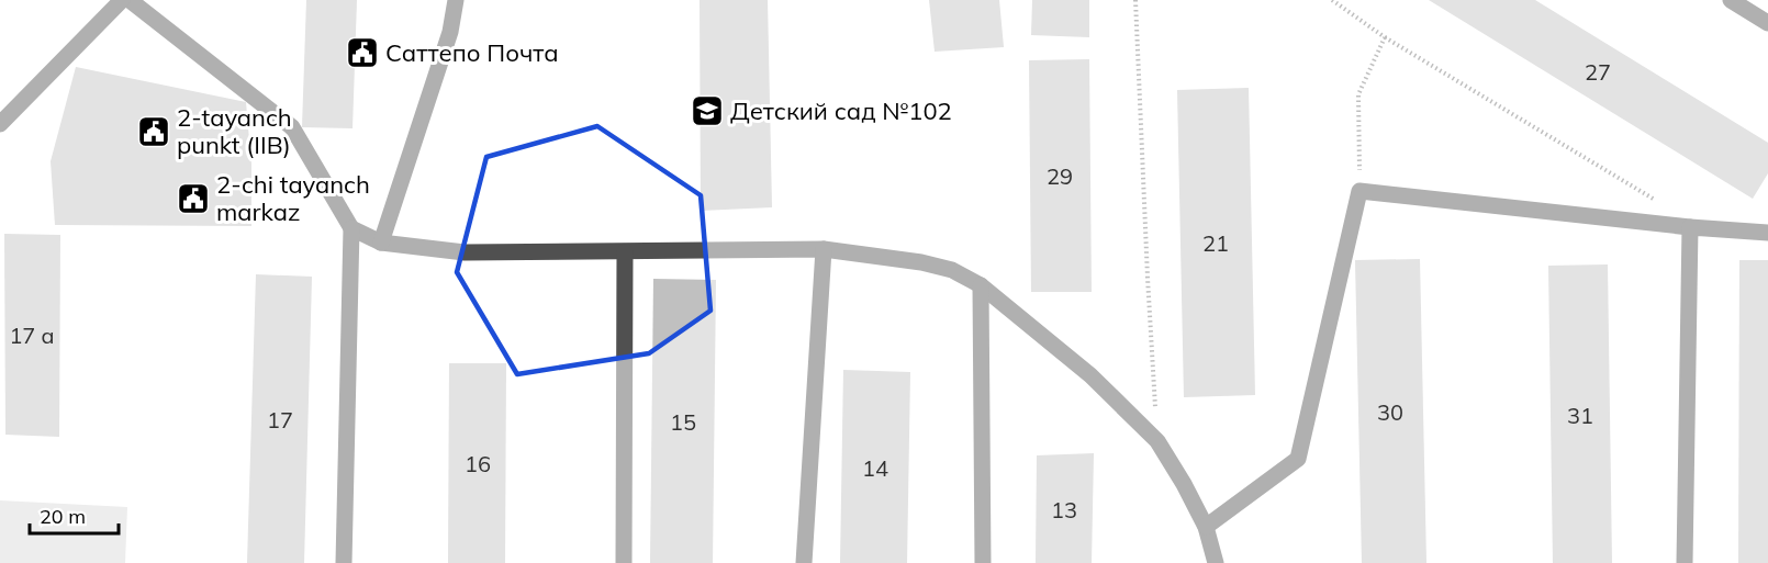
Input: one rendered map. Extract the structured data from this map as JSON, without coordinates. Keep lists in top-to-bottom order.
{
  "places": {
    "public building": ["Саттепо Почта", "2-tayanch punkt (IIB)", "2-chi tayanch markaz"],
    "school or university": ["Детский сад №102"]
  },
  "house_numbers": [
    "27",
    "29",
    "21",
    "17 a",
    "30",
    "31",
    "17",
    "15",
    "16",
    "14",
    "13"
  ],
  "scale_bar": "20 m"
}
